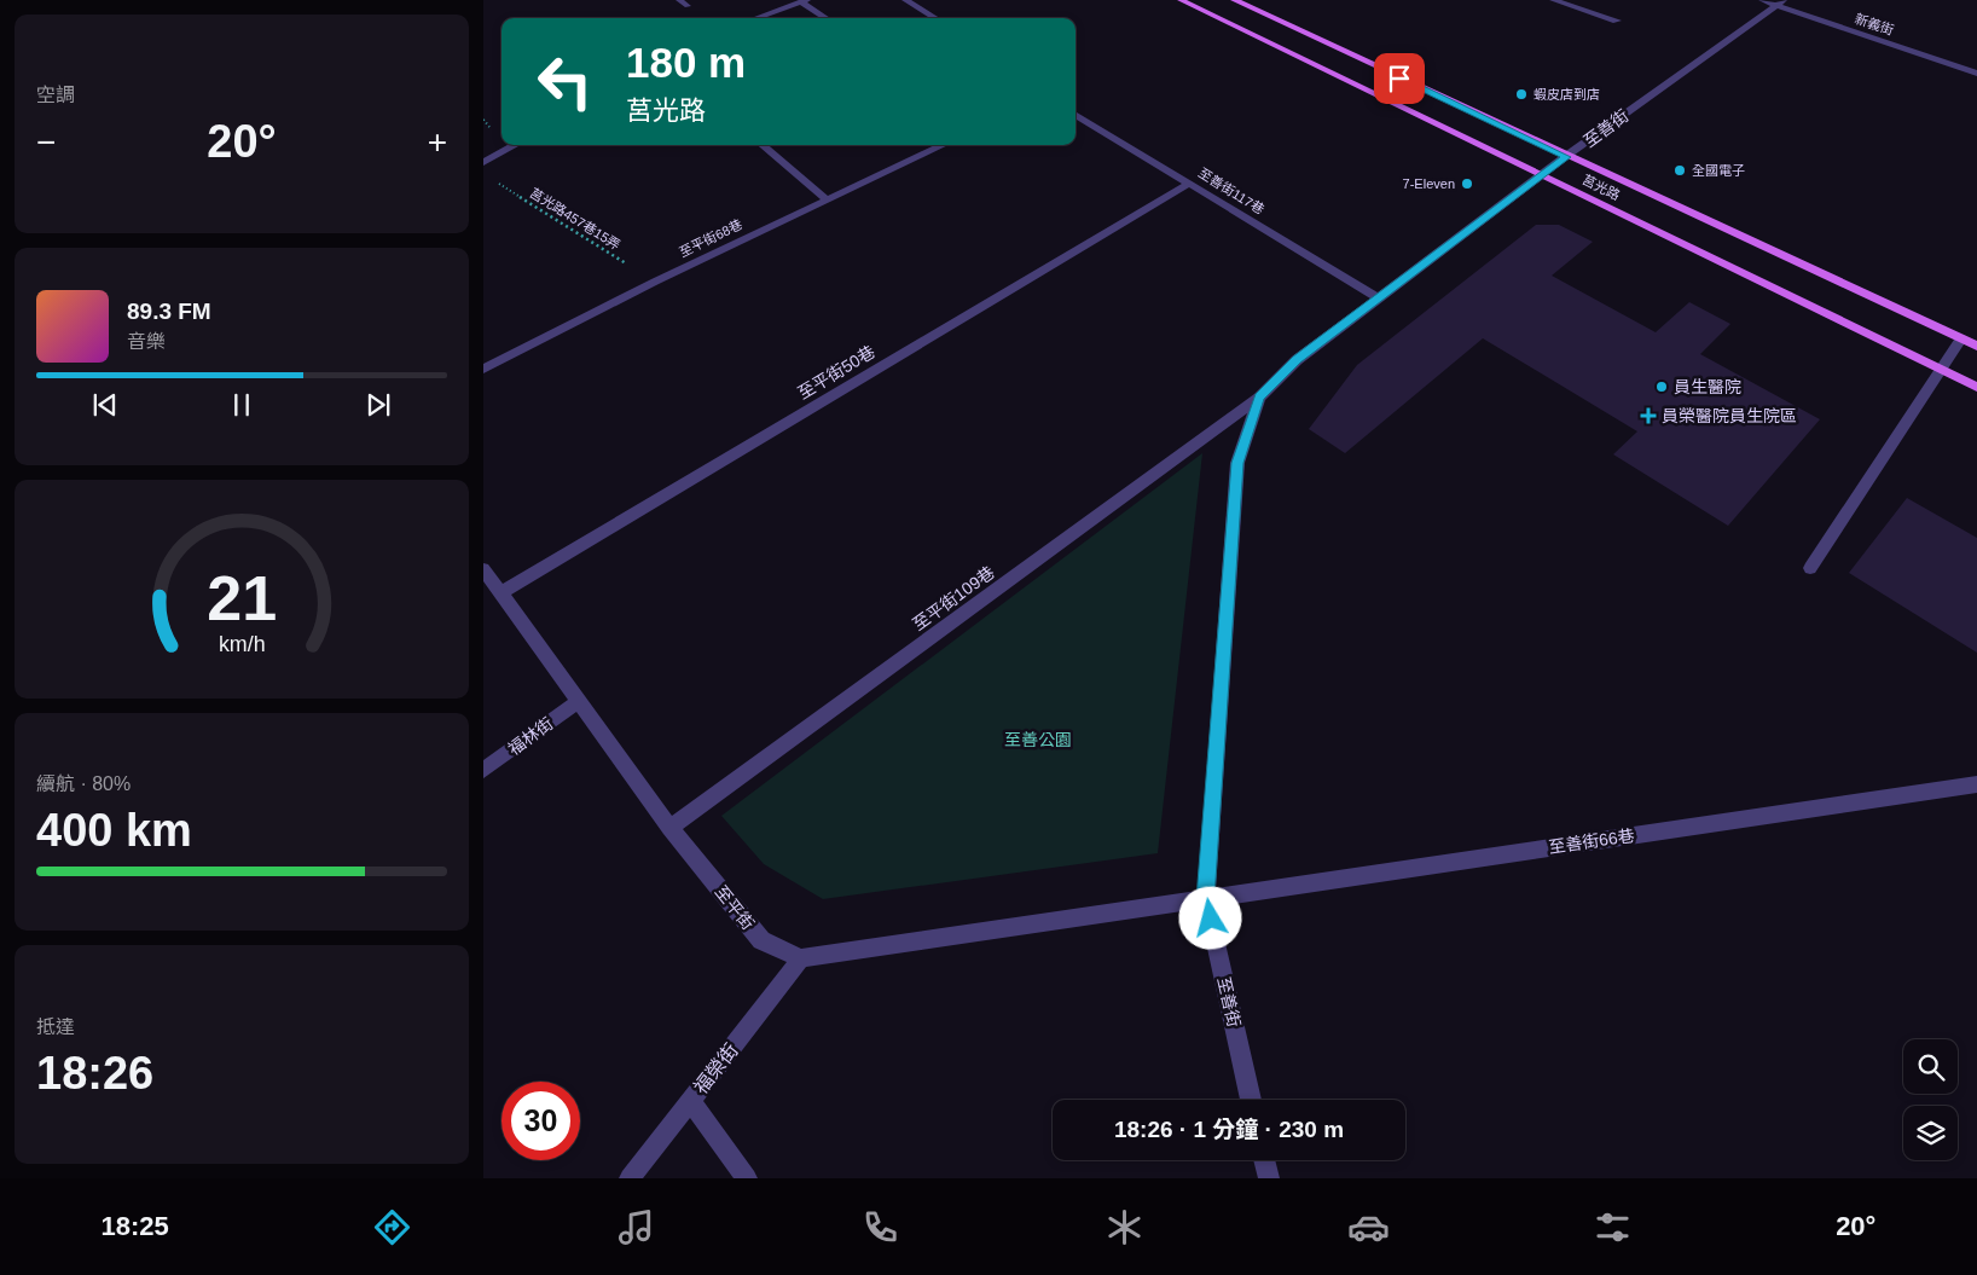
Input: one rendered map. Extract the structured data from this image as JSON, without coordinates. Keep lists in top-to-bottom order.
{
  "streets": {
    "main road": ["莒光路"],
    "street": [
      "新義街",
      "至善街",
      "至善街117巷",
      "至平街68巷",
      "至平街50巷",
      "至平街109巷",
      "福林街",
      "至善街66巷",
      "至平街",
      "福榮街"
    ],
    "path": ["莒光路457巷15弄"]
  },
  "crossings": [
    ["新義街", "至善街"],
    ["至善街", "莒光路"],
    ["至善街", "至善街117巷"],
    ["至善街", "至平街109巷"],
    ["至善街", "至善街66巷"],
    ["至善街117巷", "至平街50巷"],
    ["莒光路457巷15弄", "至平街68巷"],
    ["至平街50巷", "至平街"],
    ["至平街109巷", "至平街"],
    ["福林街", "至平街"],
    ["至平街", "福榮街"]
  ],
  "parks": ["至善公園"],
  "places": {
    "other": [
      "蝦皮店到店",
      "全國電子",
      "7-Eleven",
      "員生醫院"
    ],
    "health": ["員榮醫院員生院區"]
  },
  "page": {
    "tile": [
      "空調",
      ["續航 · 80%", "400 km"],
      ["抵達", "18:26"]
    ],
    "turn": ["180 m", "莒光路"],
    "heat": ["−", "20°", "+"],
    "song": ["89.3 FM", "音樂"],
    "limit": "30",
    "trip": "18:26 · 1 分鐘 · 230 m",
    "tabs": ["18:25", "20°"],
    "gauge": ["21", "km/h"]
  }
}
